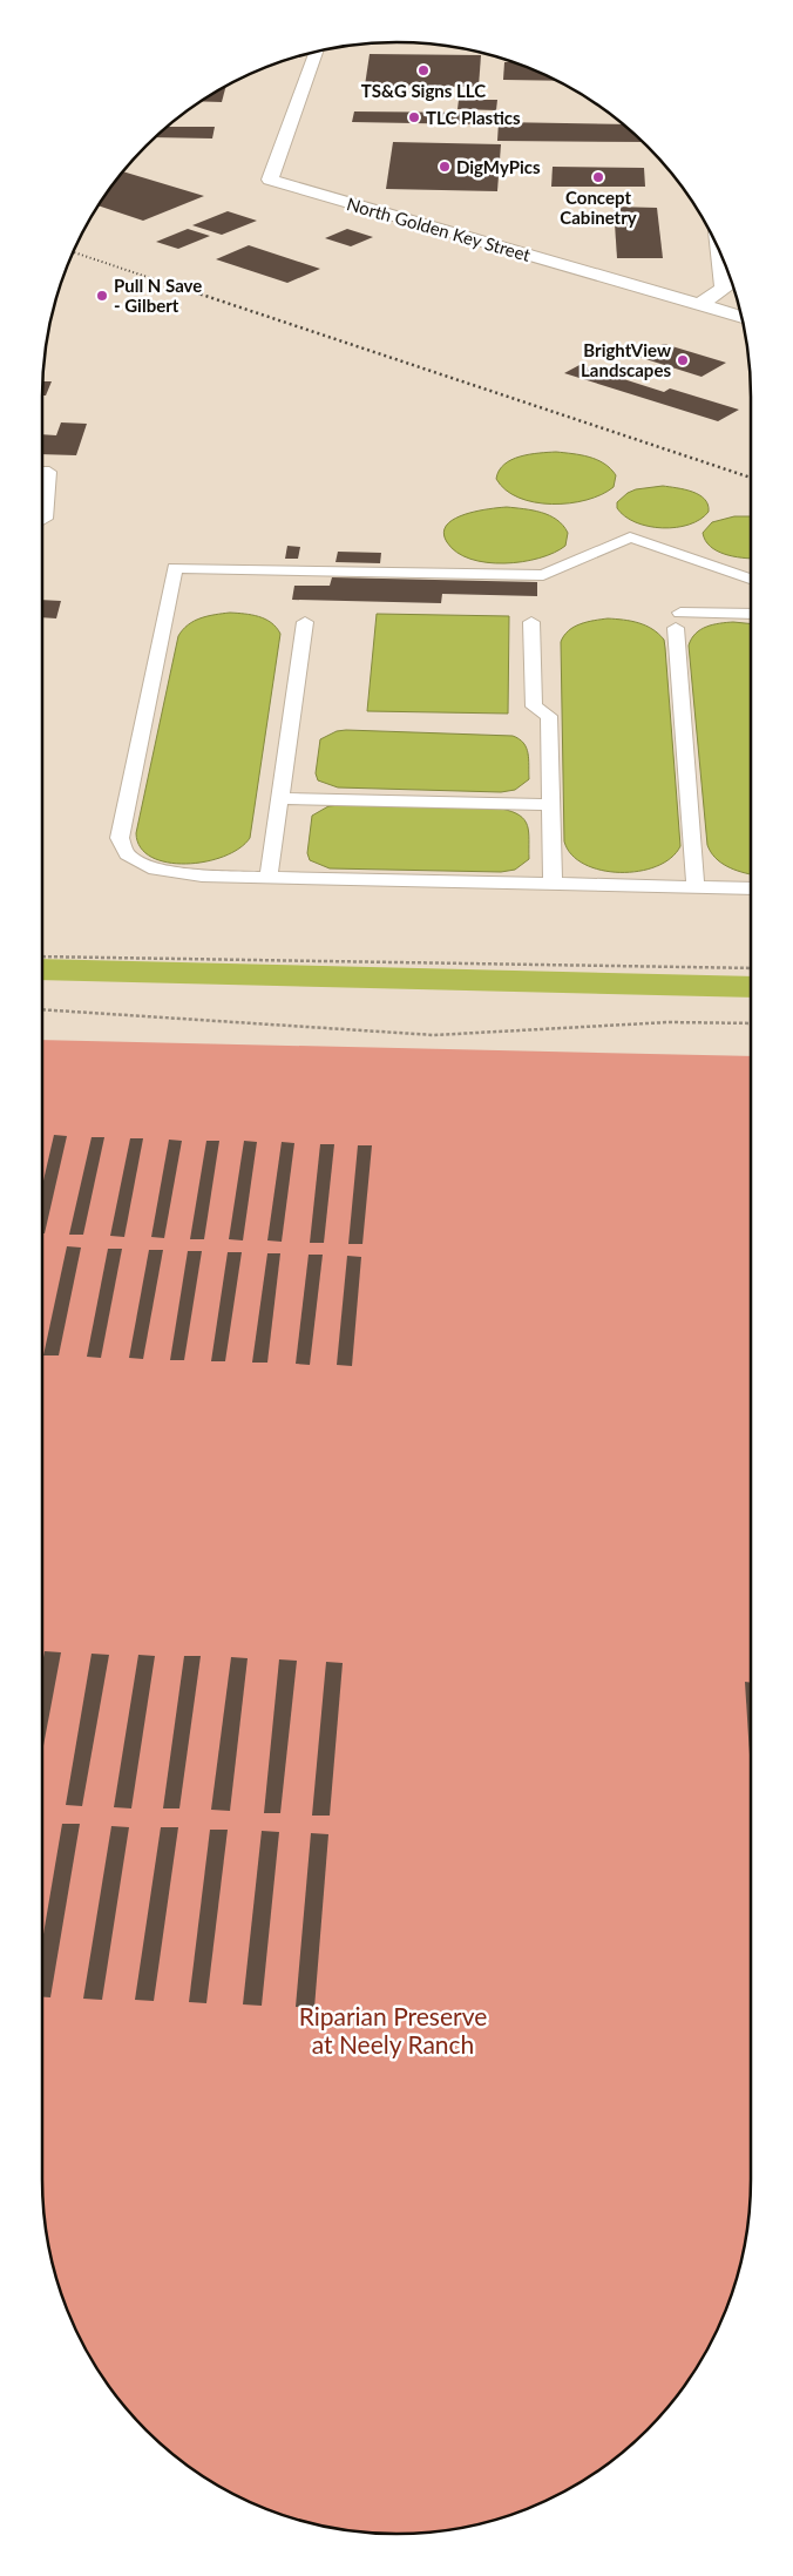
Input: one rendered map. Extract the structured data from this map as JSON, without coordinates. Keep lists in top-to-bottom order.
{
  "streets": {
    "street": ["North Golden Key Street"]
  },
  "parks": ["Riparian Preserve at Neely Ranch"],
  "places": [
    "TS&G Signs LLC",
    "TLC Plastics",
    "DigMyPics",
    "Concept Cabinetry",
    "Pull N Save - Gilbert",
    "BrightView Landscapes"
  ]
}
